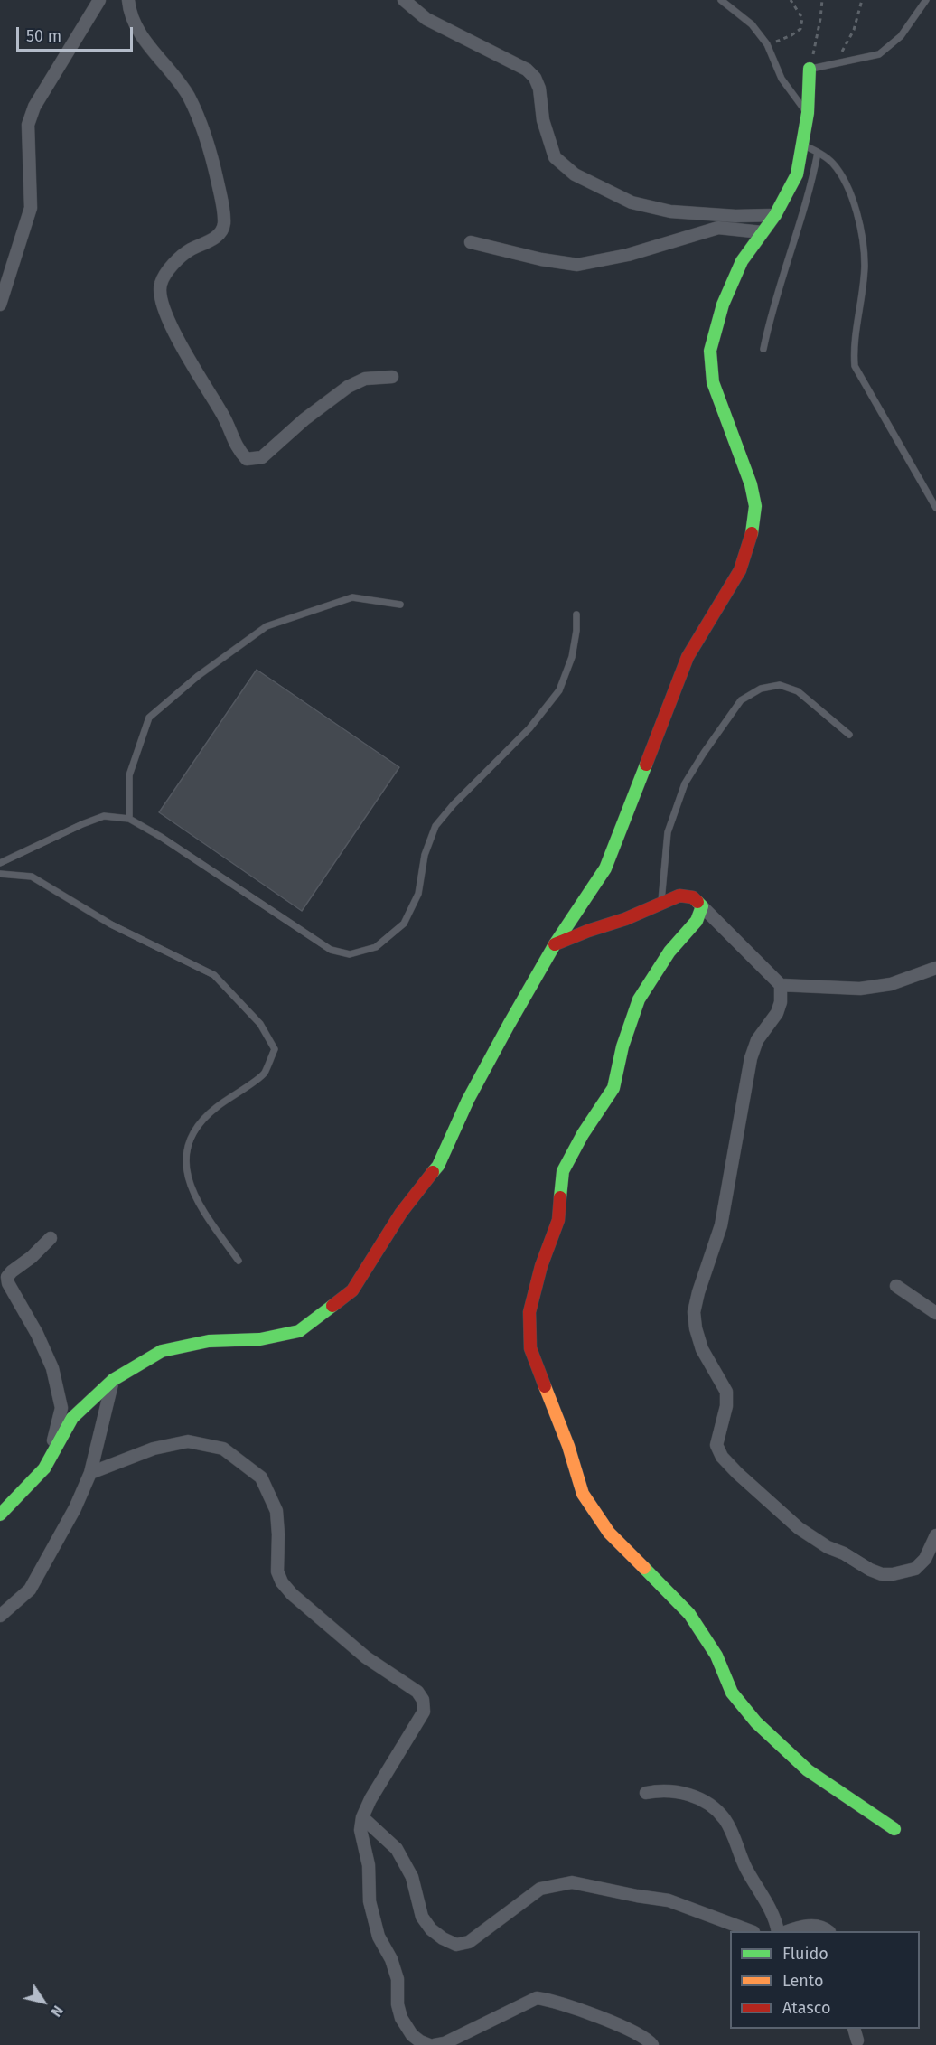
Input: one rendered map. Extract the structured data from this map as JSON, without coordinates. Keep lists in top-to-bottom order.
{
  "legend": ["Fluido", "Lento", "Atasco"],
  "scale_bar": "50 m",
  "north": "bottom right"
}
